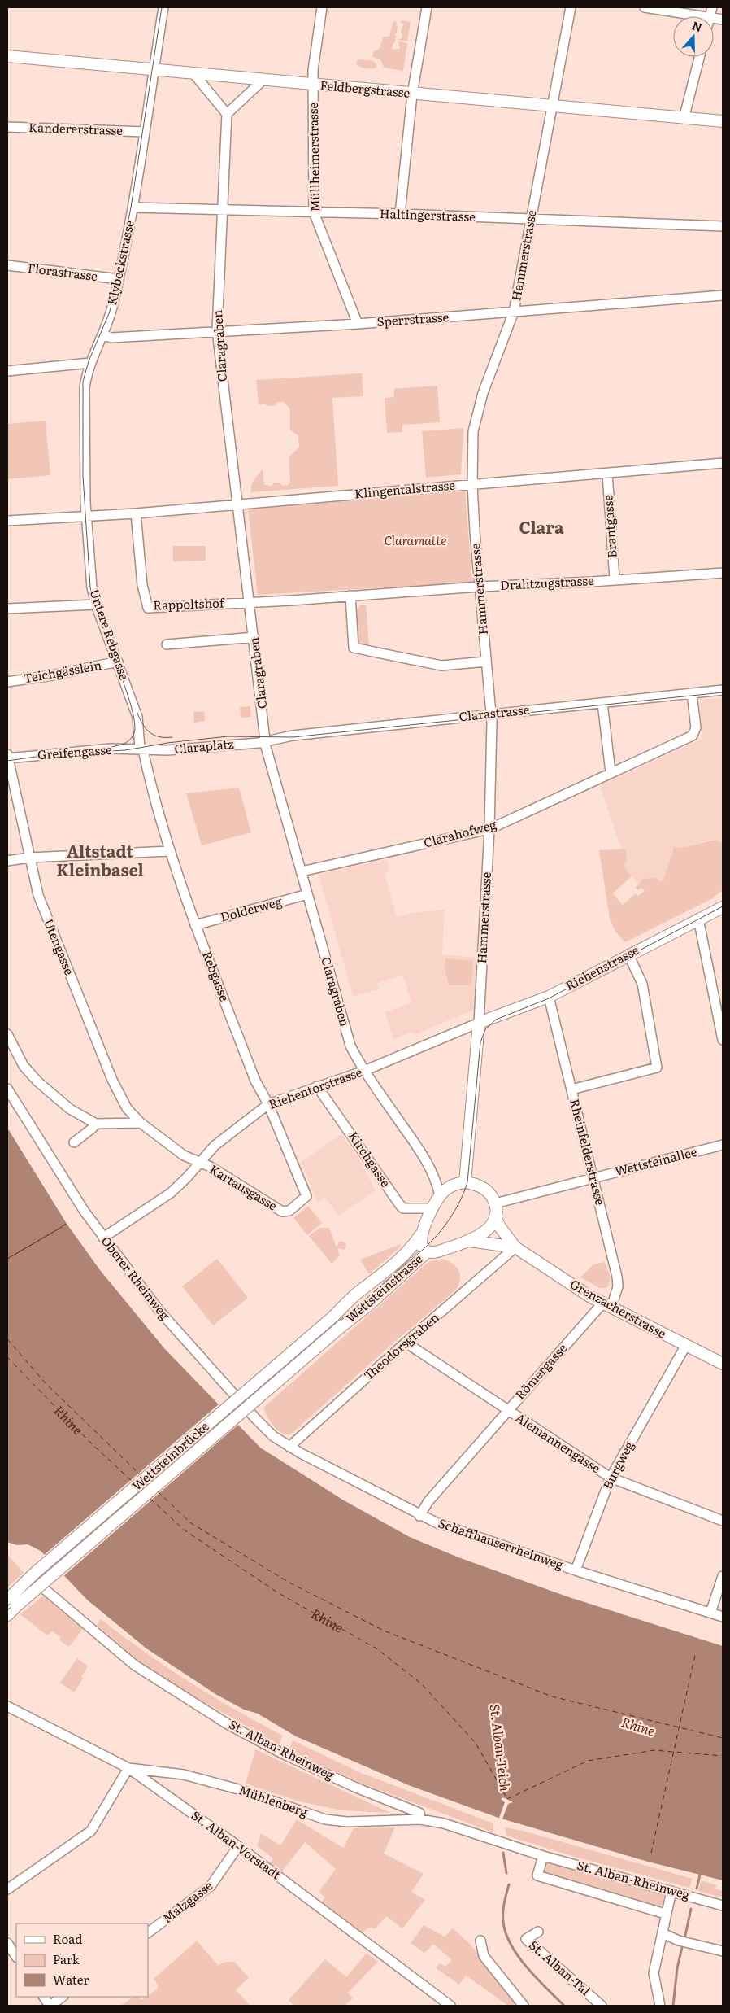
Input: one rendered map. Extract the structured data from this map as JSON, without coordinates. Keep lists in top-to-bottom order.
{
  "streets": {
    "main road": [
      "Feldbergstrasse",
      "Hammerstrasse",
      "Riehenstrasse",
      "Wettsteinstrasse",
      "Grenzacherstrasse",
      "Wettsteinbrücke"
    ],
    "street": [
      "Kandererstrasse",
      "Müllheimerstrasse",
      "Haltingerstrasse",
      "Klybeckstrasse",
      "Florastrasse",
      "Sperrstrasse",
      "Claragraben",
      "Klingentalstrasse",
      "Brantgasse",
      "Drahtzugstrasse",
      "Rappoltshof",
      "Untere Rebgasse",
      "Teichgässlein",
      "Clarastrasse",
      "Claraplatz",
      "Greifengasse",
      "Clarahofweg",
      "Dolderweg",
      "Utengasse",
      "Rebgasse",
      "Riehentorstrasse",
      "Rheinfelderstrasse",
      "Kirchgasse",
      "Wettsteinallee",
      "Kartausgasse",
      "Oberer Rheinweg",
      "Theodorsgraben",
      "Römergasse",
      "Alemannengasse",
      "Burgweg",
      "Schaffhauserrheinweg",
      "St. Alban-Rheinweg",
      "Mühlenberg",
      "St. Alban-Vorstadt",
      "Malzgasse",
      "St. Alban-Tal"
    ]
  },
  "crossings": [
    ["Feldbergstrasse", "Müllheimerstrasse"],
    ["Feldbergstrasse", "Hammerstrasse"],
    ["Feldbergstrasse", "Klybeckstrasse"],
    ["Kandererstrasse", "Klybeckstrasse"],
    ["Müllheimerstrasse", "Haltingerstrasse"],
    ["Müllheimerstrasse", "Sperrstrasse"],
    ["Haltingerstrasse", "Hammerstrasse"],
    ["Haltingerstrasse", "Klybeckstrasse"],
    ["Haltingerstrasse", "Claragraben"],
    ["Hammerstrasse", "Sperrstrasse"],
    ["Hammerstrasse", "Claragraben"],
    ["Hammerstrasse", "Klingentalstrasse"],
    ["Hammerstrasse", "Drahtzugstrasse"],
    ["Hammerstrasse", "Clarastrasse"],
    ["Hammerstrasse", "Clarahofweg"],
    ["Hammerstrasse", "Riehenstrasse"],
    ["Hammerstrasse", "Riehentorstrasse"],
    ["Hammerstrasse", "Kirchgasse"],
    ["Hammerstrasse", "Wettsteinallee"],
    ["Hammerstrasse", "Wettsteinstrasse"],
    ["Hammerstrasse", "Grenzacherstrasse"],
    ["Klybeckstrasse", "Florastrasse"],
    ["Klybeckstrasse", "Sperrstrasse"],
    ["Klybeckstrasse", "Klingentalstrasse"],
    ["Klybeckstrasse", "Untere Rebgasse"],
    ["Sperrstrasse", "Claragraben"],
    ["Claragraben", "Klingentalstrasse"],
    ["Claragraben", "Drahtzugstrasse"],
    ["Claragraben", "Rappoltshof"],
    ["Claragraben", "Clarastrasse"],
    ["Claragraben", "Claraplatz"],
    ["Claragraben", "Clarahofweg"],
    ["Claragraben", "Dolderweg"],
    ["Claragraben", "Riehentorstrasse"],
    ["Claragraben", "Kirchgasse"],
    ["Claragraben", "Wettsteinallee"],
    ["Claragraben", "Wettsteinstrasse"],
    ["Claragraben", "Grenzacherstrasse"],
    ["Klingentalstrasse", "Brantgasse"],
    ["Klingentalstrasse", "Rappoltshof"],
    ["Klingentalstrasse", "Untere Rebgasse"],
    ["Brantgasse", "Drahtzugstrasse"],
    ["Drahtzugstrasse", "Rappoltshof"],
    ["Untere Rebgasse", "Teichgässlein"],
    ["Untere Rebgasse", "Claraplatz"],
    ["Untere Rebgasse", "Greifengasse"],
    ["Untere Rebgasse", "Rebgasse"],
    ["Clarastrasse", "Claraplatz"],
    ["Clarastrasse", "Clarahofweg"],
    ["Claraplatz", "Greifengasse"],
    ["Claraplatz", "Rebgasse"],
    ["Greifengasse", "Utengasse"],
    ["Greifengasse", "Rebgasse"],
    ["Dolderweg", "Rebgasse"],
    ["Utengasse", "Riehentorstrasse"],
    ["Utengasse", "Kartausgasse"],
    ["Riehenstrasse", "Riehentorstrasse"],
    ["Riehenstrasse", "Rheinfelderstrasse"],
    ["Rebgasse", "Riehentorstrasse"],
    ["Rebgasse", "Kartausgasse"],
    ["Riehentorstrasse", "Kirchgasse"],
    ["Riehentorstrasse", "Kartausgasse"],
    ["Riehentorstrasse", "Oberer Rheinweg"],
    ["Rheinfelderstrasse", "Wettsteinallee"],
    ["Rheinfelderstrasse", "Grenzacherstrasse"],
    ["Rheinfelderstrasse", "Römergasse"],
    ["Kirchgasse", "Wettsteinallee"],
    ["Kirchgasse", "Wettsteinstrasse"],
    ["Kirchgasse", "Grenzacherstrasse"],
    ["Wettsteinallee", "Wettsteinstrasse"],
    ["Wettsteinallee", "Grenzacherstrasse"],
    ["Oberer Rheinweg", "Theodorsgraben"],
    ["Oberer Rheinweg", "Schaffhauserrheinweg"],
    ["Wettsteinstrasse", "Grenzacherstrasse"],
    ["Wettsteinstrasse", "Wettsteinbrücke"],
    ["Grenzacherstrasse", "Theodorsgraben"],
    ["Grenzacherstrasse", "Römergasse"],
    ["Grenzacherstrasse", "Burgweg"],
    ["Theodorsgraben", "Alemannengasse"],
    ["Theodorsgraben", "Schaffhauserrheinweg"],
    ["Römergasse", "Alemannengasse"],
    ["Römergasse", "Schaffhauserrheinweg"],
    ["Alemannengasse", "Burgweg"],
    ["Burgweg", "Schaffhauserrheinweg"],
    ["St. Alban-Rheinweg", "Mühlenberg"],
    ["Mühlenberg", "St. Alban-Vorstadt"],
    ["St. Alban-Vorstadt", "Malzgasse"]
  ],
  "districts": ["Clara", "Altstadt Kleinbasel"],
  "water": ["Rhine", "St. Alban-Teich"],
  "parks": ["Claramatte"],
  "legend": ["Road", "Park", "Water"],
  "north": "top"
}
